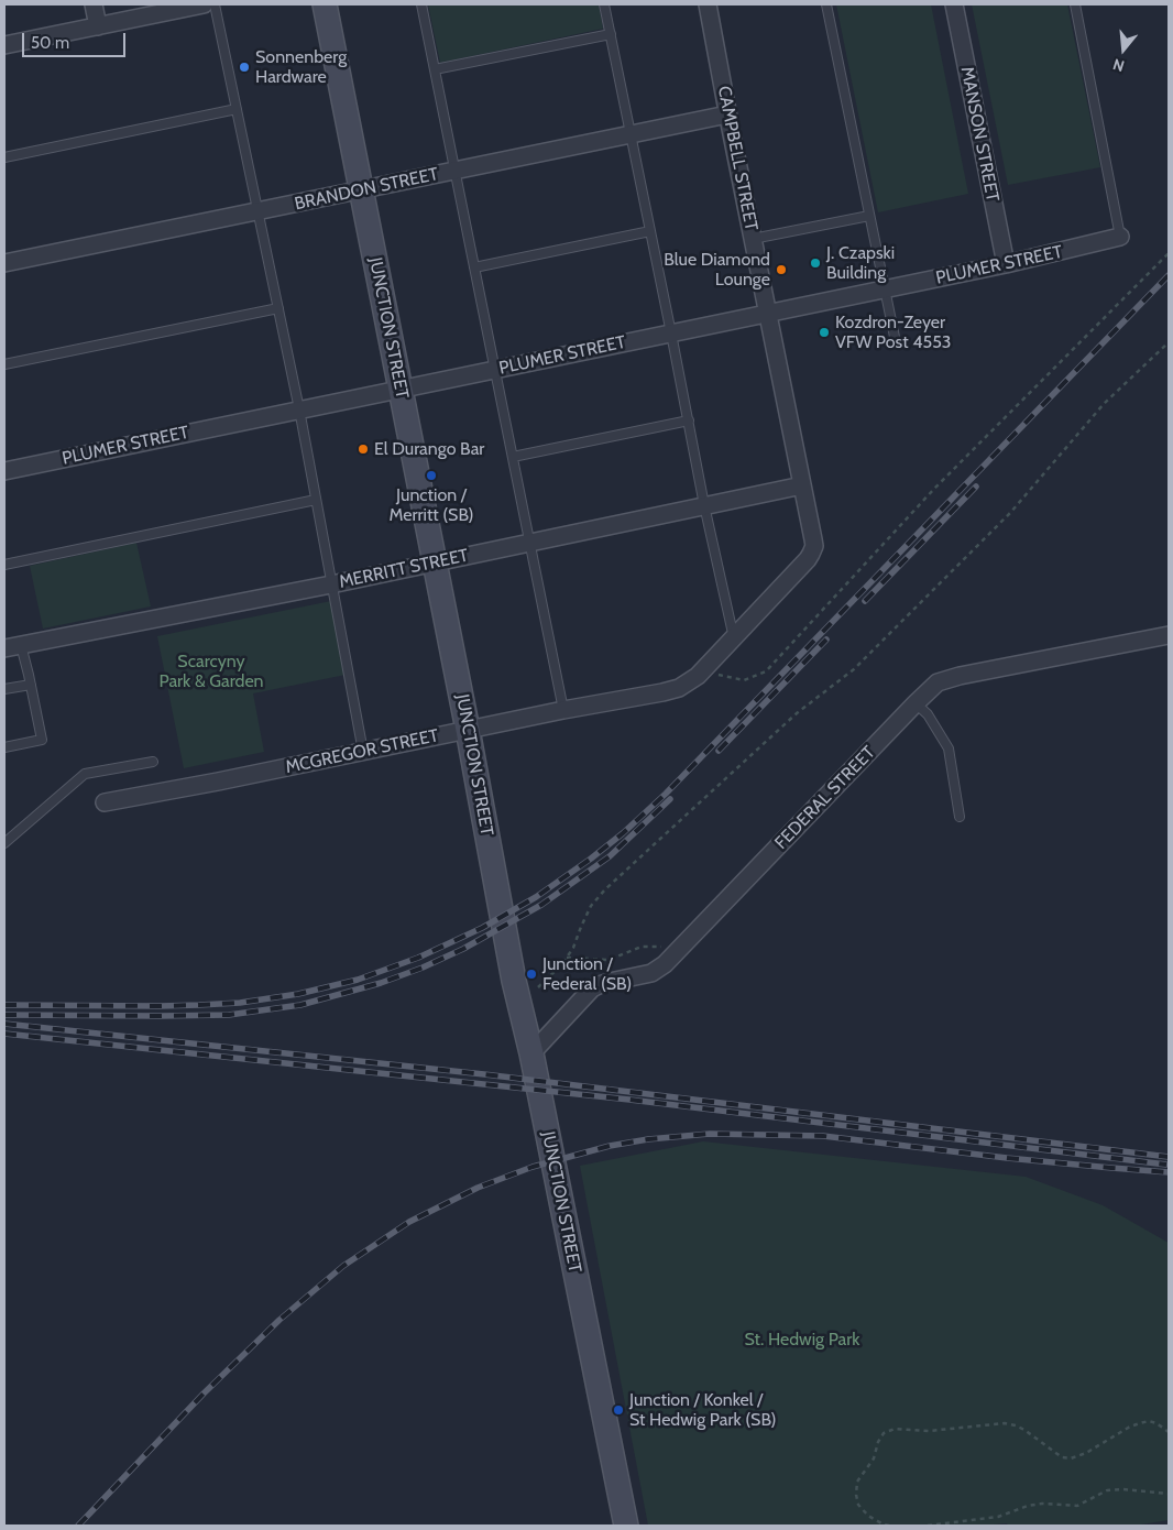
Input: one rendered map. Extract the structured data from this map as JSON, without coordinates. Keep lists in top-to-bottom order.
{
  "streets": {
    "street": [
      "MANSON STREET",
      "CAMPBELL STREET",
      "BRANDON STREET",
      "PLUMER STREET",
      "JUNCTION STREET",
      "MERRITT STREET",
      "MCGREGOR STREET",
      "FEDERAL STREET"
    ]
  },
  "crossings": [
    ["MANSON STREET", "PLUMER STREET"],
    ["CAMPBELL STREET", "BRANDON STREET"],
    ["CAMPBELL STREET", "PLUMER STREET"],
    ["CAMPBELL STREET", "MERRITT STREET"],
    ["CAMPBELL STREET", "MCGREGOR STREET"],
    ["BRANDON STREET", "JUNCTION STREET"],
    ["PLUMER STREET", "JUNCTION STREET"],
    ["JUNCTION STREET", "MERRITT STREET"],
    ["JUNCTION STREET", "MCGREGOR STREET"],
    ["JUNCTION STREET", "FEDERAL STREET"]
  ],
  "parks": ["Scarcyny Park & Garden", "St. Hedwig Park"],
  "places": [
    "Sonnenberg Hardware",
    "J. Czapski Building",
    "Blue Diamond Lounge",
    "Kozdron-Zeyer VFW Post 4553",
    "El Durango Bar",
    "Junction / Merritt (SB)",
    "Junction / Federal (SB)",
    "Junction / Konkel / St Hedwig Park (SB)"
  ],
  "scale_bar": "50 m",
  "north": "bottom"
}
